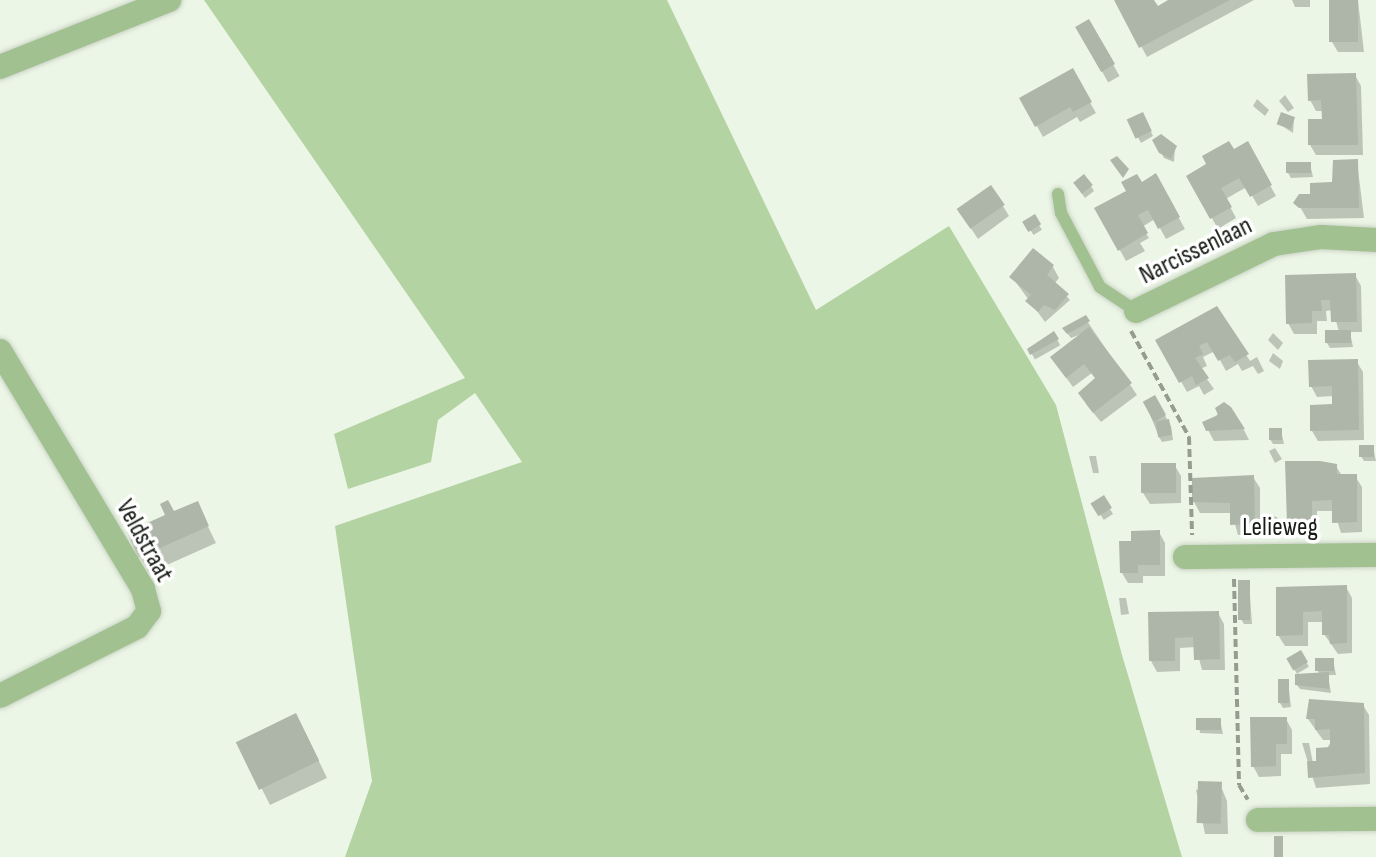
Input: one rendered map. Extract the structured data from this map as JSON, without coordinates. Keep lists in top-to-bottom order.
{
  "streets": {
    "street": ["Narcissenlaan", "Lelieweg", "Veldstraat"]
  }
}
